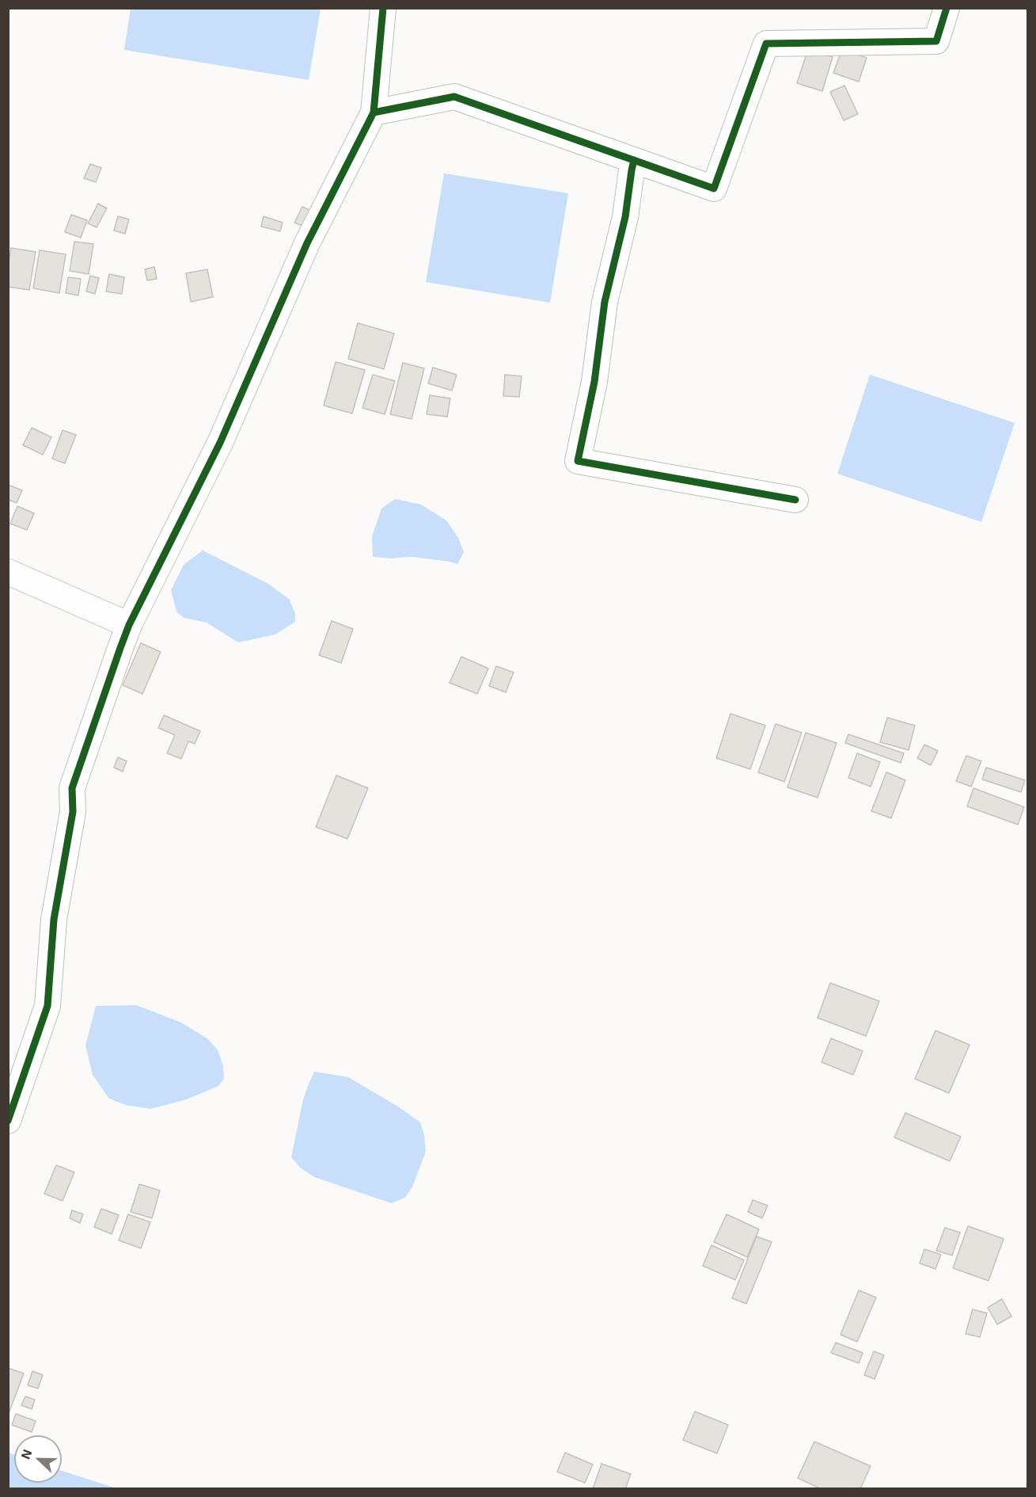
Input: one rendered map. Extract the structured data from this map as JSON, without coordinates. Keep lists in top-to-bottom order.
{
  "north": "left"
}
